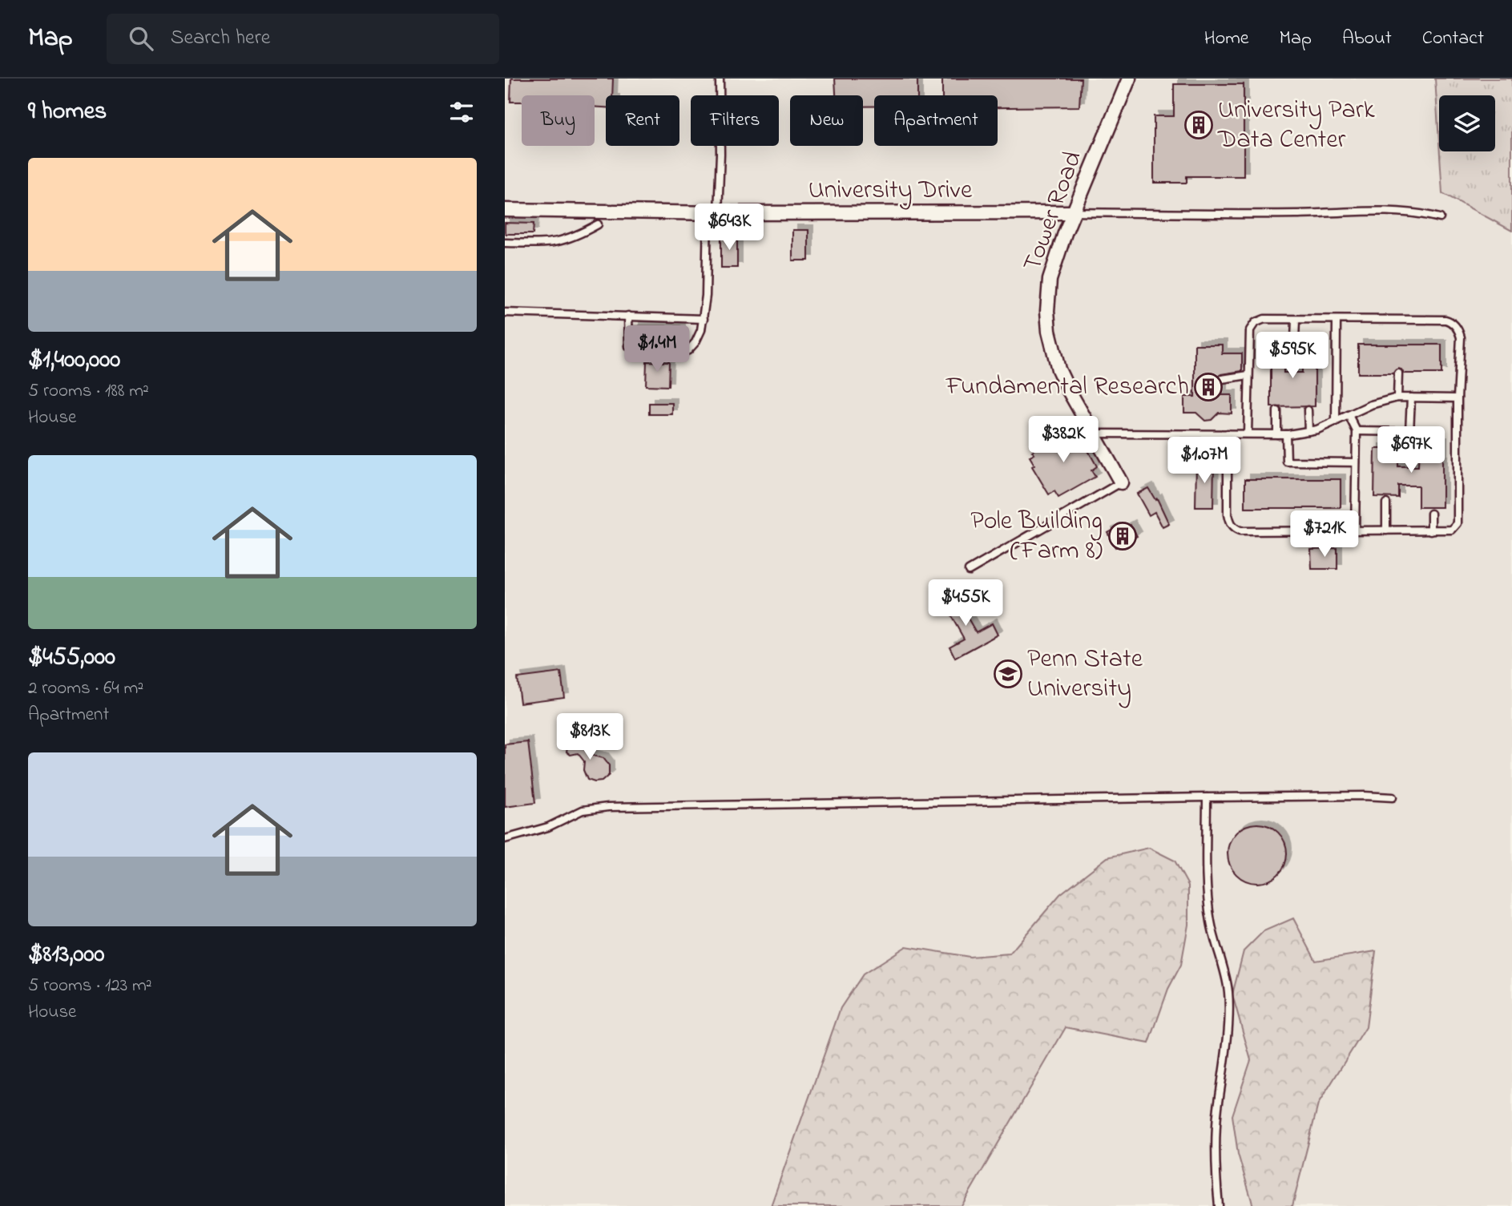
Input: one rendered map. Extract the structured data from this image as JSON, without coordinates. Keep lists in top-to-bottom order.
{
  "streets": {
    "street": ["University Drive", "Tower Road"]
  },
  "crossings": [
    ["University Drive", "Tower Road"]
  ],
  "places": {
    "building": ["University Park Data Center", "Fundamental Research", "Pole Building (Farm 8)"],
    "school or university": ["Penn State University"]
  },
  "page": {
    "header": "Map",
    "search": "Search here",
    "nav": [
      "Home",
      "Map",
      "About",
      "Contact"
    ],
    "heading": "9 homes",
    "chip": [
      "Buy",
      "Rent",
      "Filters",
      "New",
      "Apartment"
    ],
    "list": [
      {
        "name": "$1,400,000",
        "note": "5 rooms · 188 m² · House"
      },
      {
        "name": "$455,000",
        "note": "2 rooms · 64 m² · Apartment"
      },
      {
        "name": "$813,000",
        "note": "5 rooms · 123 m² · House"
      }
    ],
    "price": [
      "$643K",
      "$1.4M",
      "$595K",
      "$382K",
      "$697K",
      "$1.07M",
      "$721K",
      "$455K",
      "$813K"
    ]
  }
}
